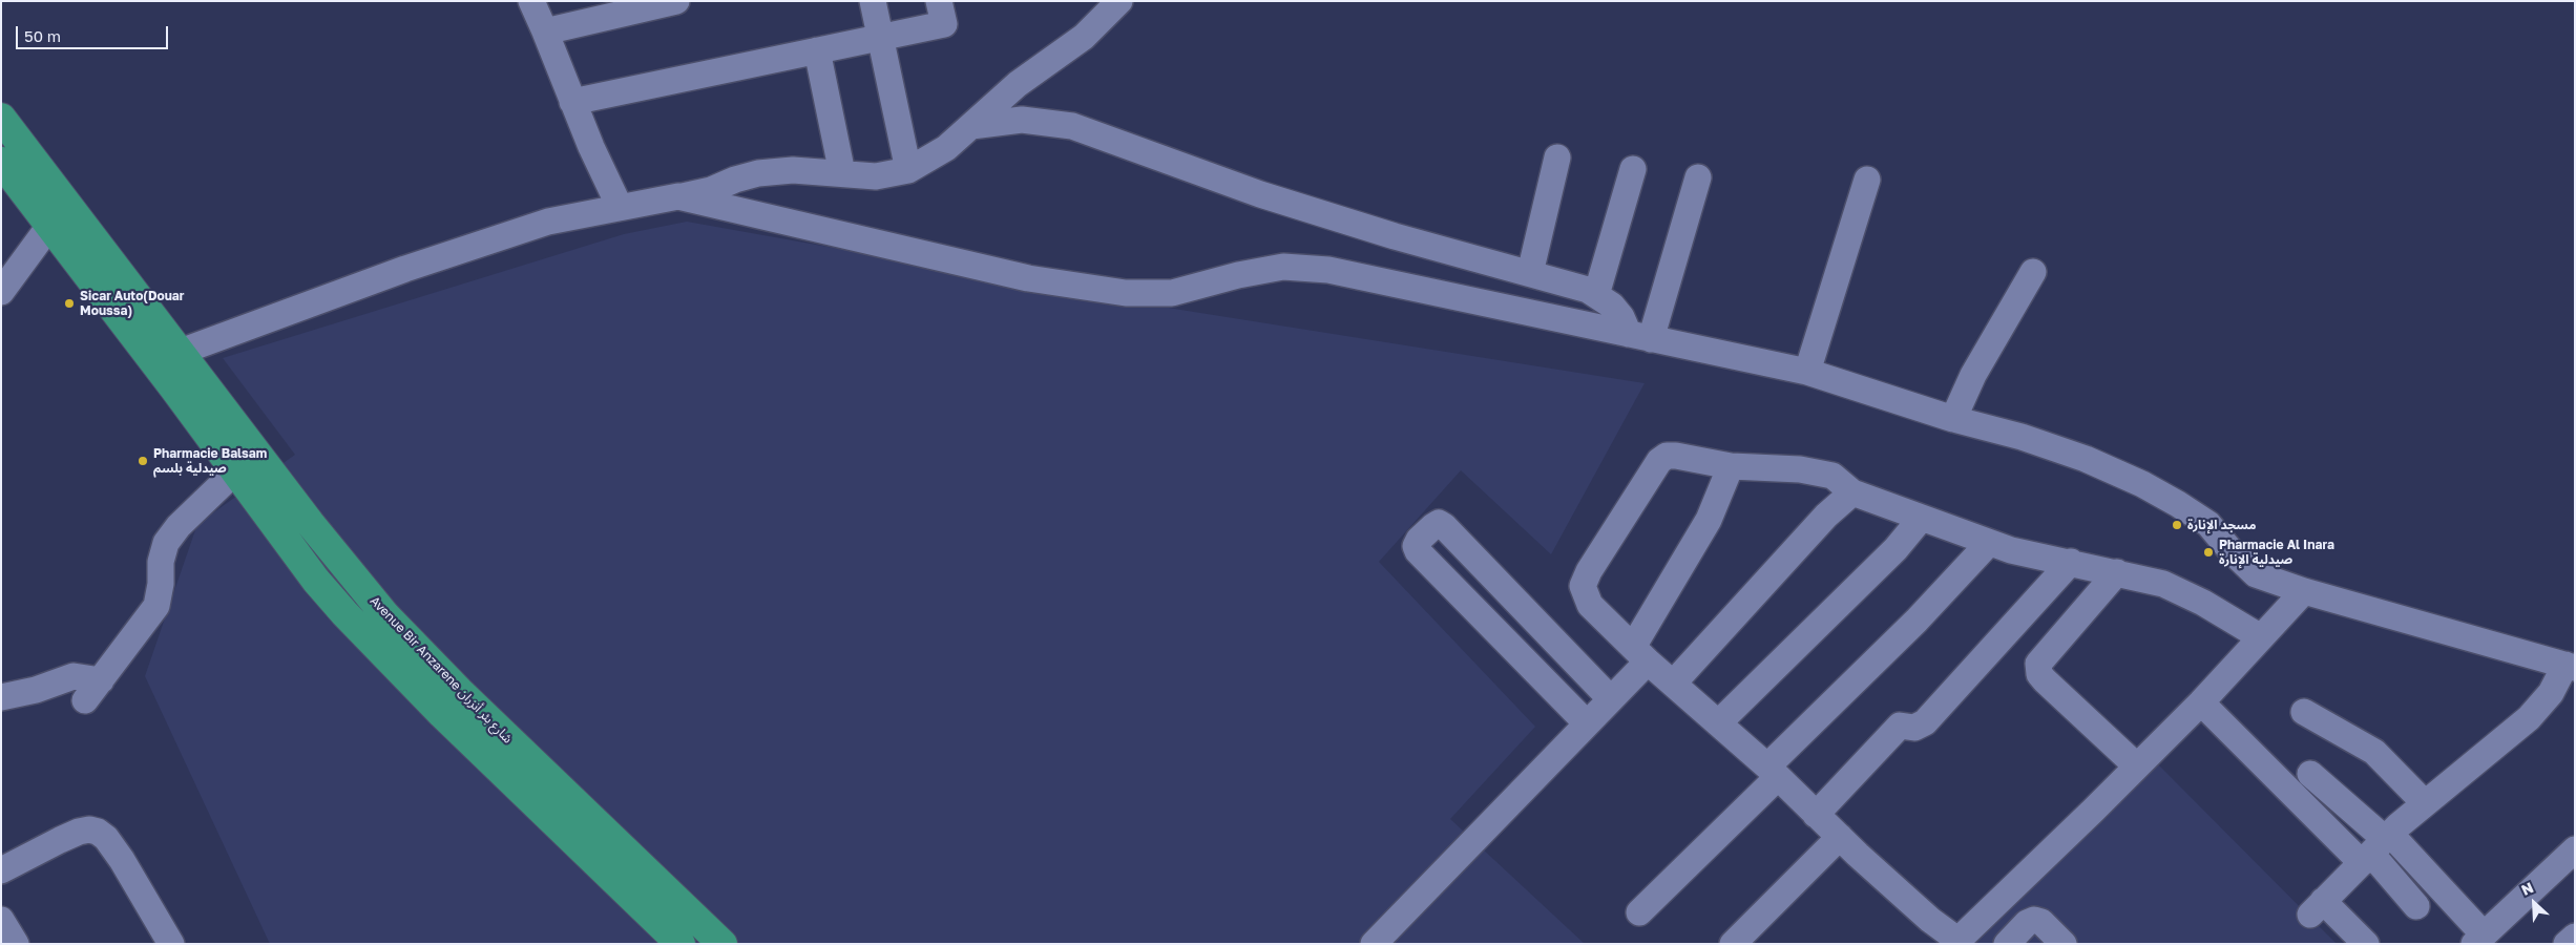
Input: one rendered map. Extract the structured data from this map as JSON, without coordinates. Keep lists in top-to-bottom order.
{
  "streets": {
    "main road": ["Avenue Bir Anzarene شارع بئر أنزران"]
  },
  "places": [
    "Sicar Auto(Douar Moussa)",
    "Pharmacie Balsam صيدلية بلسم",
    "مسجد الإنارة",
    "Pharmacie Al Inara صيدلية الإنارة"
  ],
  "scale_bar": "50 m",
  "north": "top left"
}
